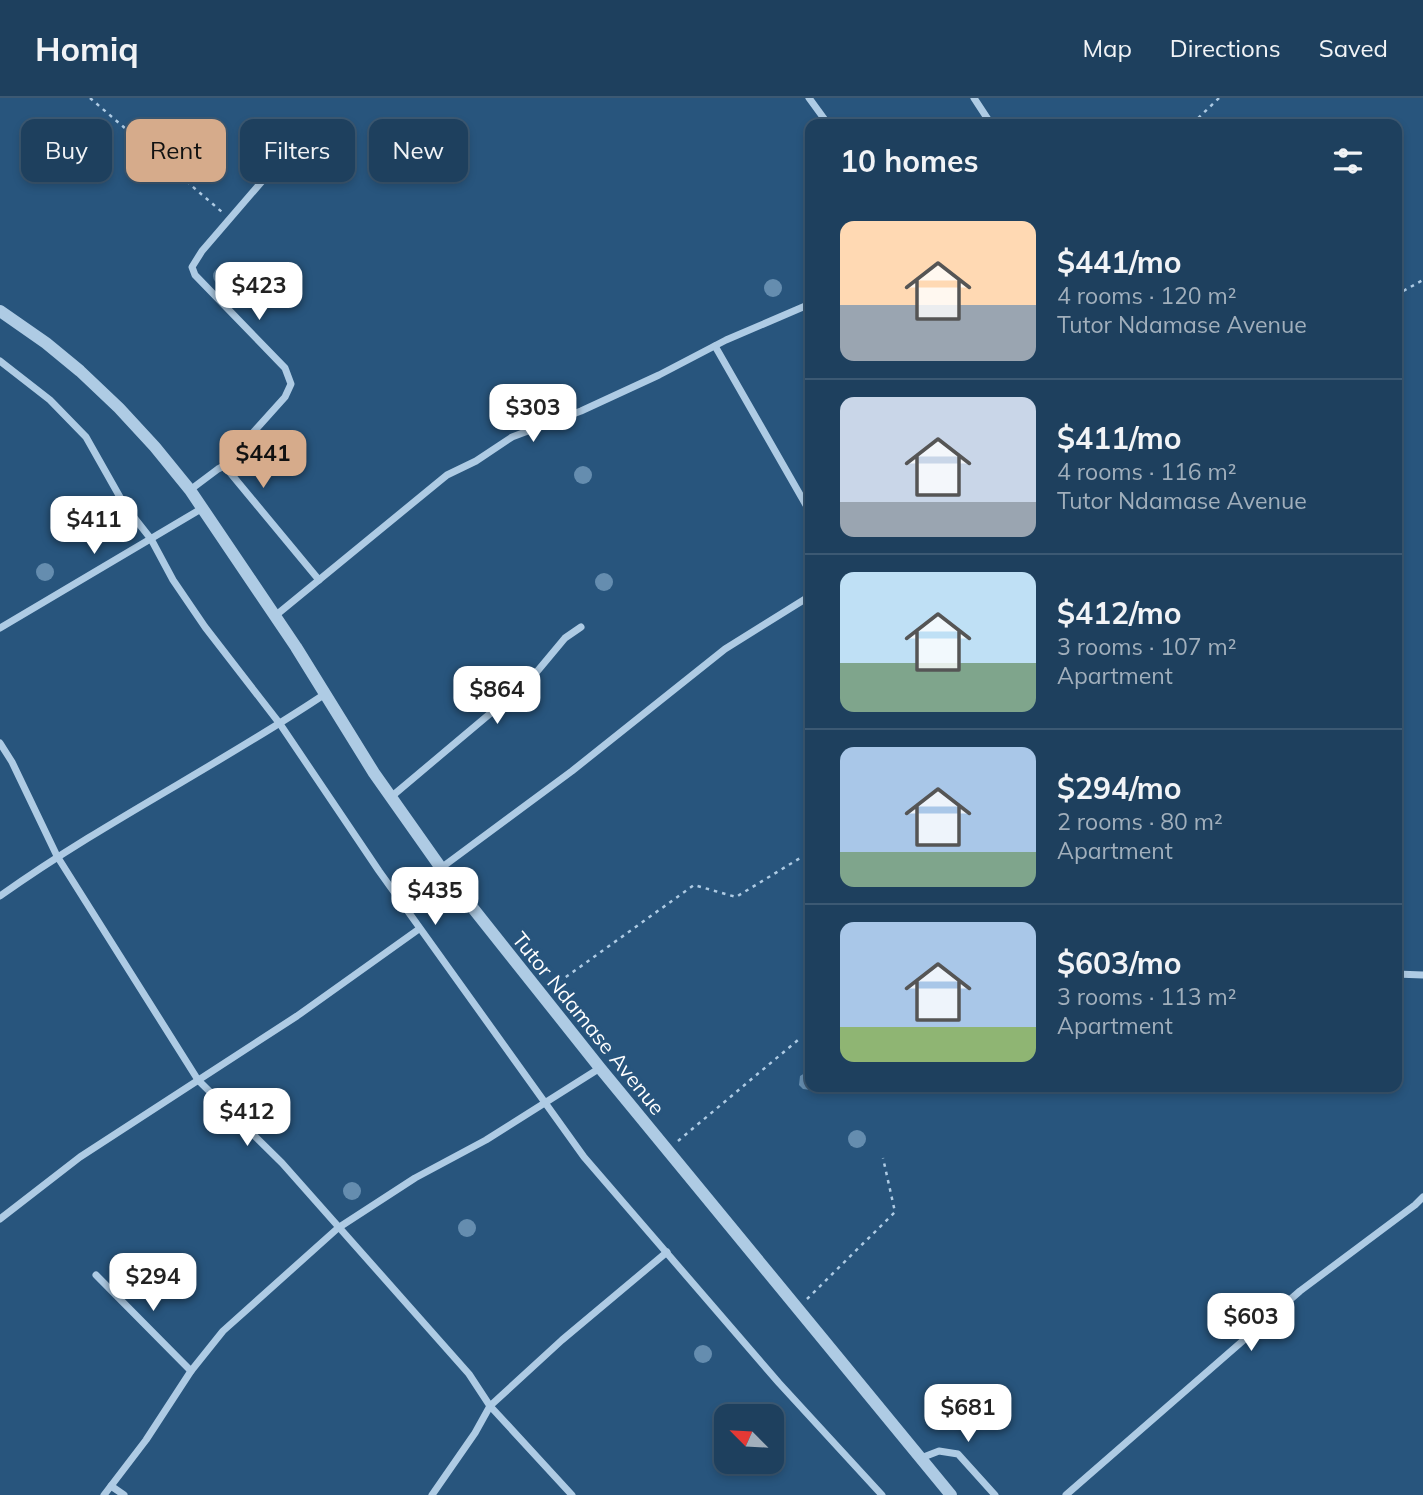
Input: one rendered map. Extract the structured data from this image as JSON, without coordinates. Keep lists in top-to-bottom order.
{
  "streets": {
    "street": ["Tutor Ndamase Avenue"]
  },
  "north": "top left",
  "page": {
    "header": "Homiq",
    "nav": ["Map", "Directions", "Saved"],
    "chip": [
      "Buy",
      "Rent",
      "Filters",
      "New"
    ],
    "heading": "10 homes",
    "list": [
      {
        "name": "$441/mo",
        "note": "4 rooms · 120 m² · Tutor Ndamase Avenue"
      },
      {
        "name": "$411/mo",
        "note": "4 rooms · 116 m² · Tutor Ndamase Avenue"
      },
      {
        "name": "$412/mo",
        "note": "3 rooms · 107 m² · Apartment"
      },
      {
        "name": "$294/mo",
        "note": "2 rooms · 80 m² · Apartment"
      },
      {
        "name": "$603/mo",
        "note": "3 rooms · 113 m² · Apartment"
      }
    ],
    "price": [
      "$423",
      "$303",
      "$441",
      "$411",
      "$864",
      "$435",
      "$412",
      "$294",
      "$603",
      "$681"
    ]
  }
}
